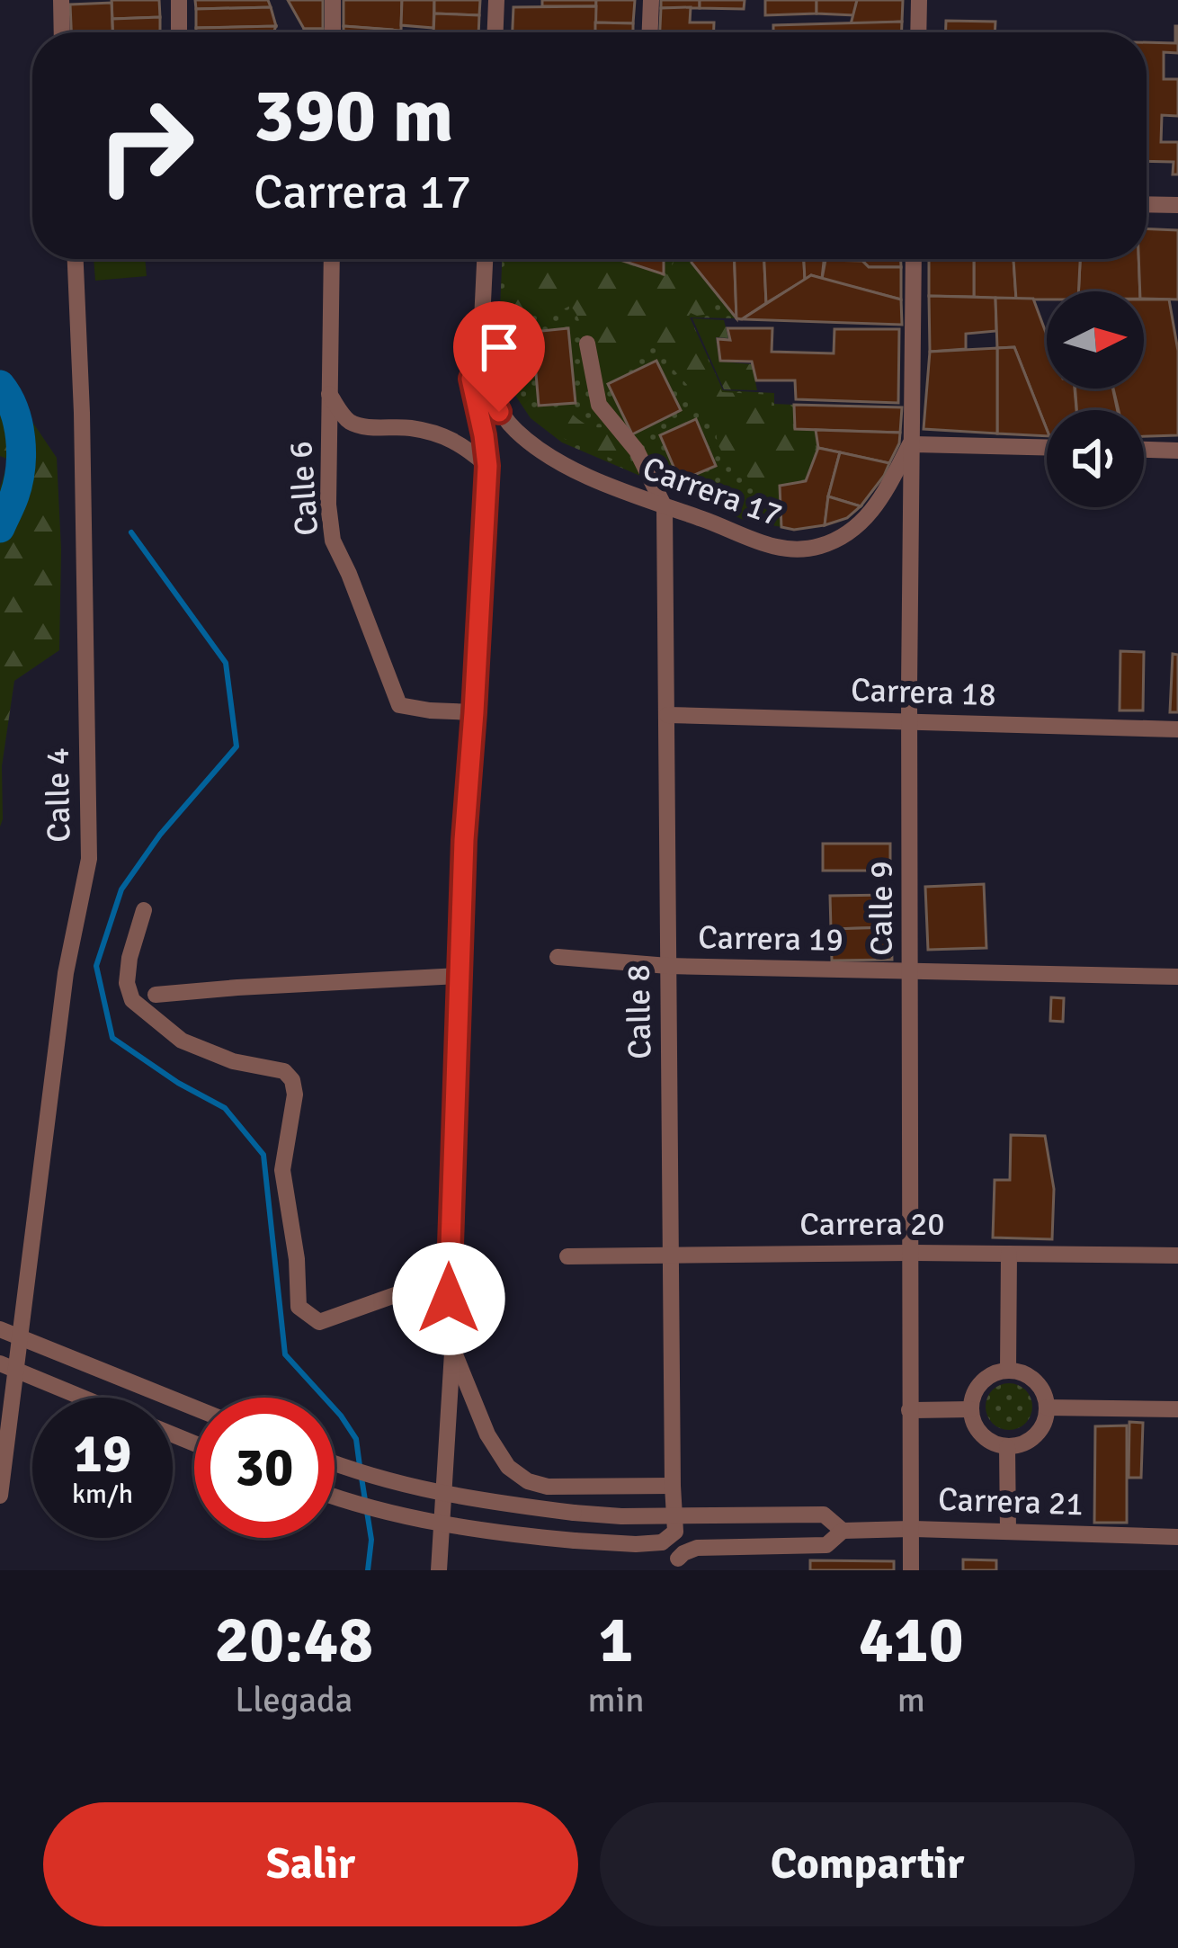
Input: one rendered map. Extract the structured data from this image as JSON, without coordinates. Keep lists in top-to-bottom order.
{
  "streets": {
    "street": [
      "Calle 6",
      "Carrera 17",
      "Carrera 18",
      "Calle 4",
      "Calle 9",
      "Carrera 19",
      "Calle 8",
      "Carrera 20",
      "Carrera 21"
    ]
  },
  "crossings": [
    ["Carrera 17", "Calle 9"],
    ["Carrera 17", "Calle 8"],
    ["Carrera 18", "Calle 9"],
    ["Carrera 18", "Calle 8"],
    ["Calle 9", "Carrera 19"],
    ["Calle 9", "Carrera 20"],
    ["Calle 9", "Carrera 21"],
    ["Carrera 19", "Calle 8"],
    ["Calle 8", "Carrera 20"],
    ["Calle 8", "Carrera 21"]
  ],
  "north": "right",
  "page": {
    "turn": ["390 m", "Carrera 17"],
    "speed": "19 km/h",
    "limit": "30",
    "eta": [
      "20:48",
      "Llegada",
      "1",
      "min",
      "410",
      "m"
    ],
    "buttons": ["Salir", "Compartir"]
  }
}
